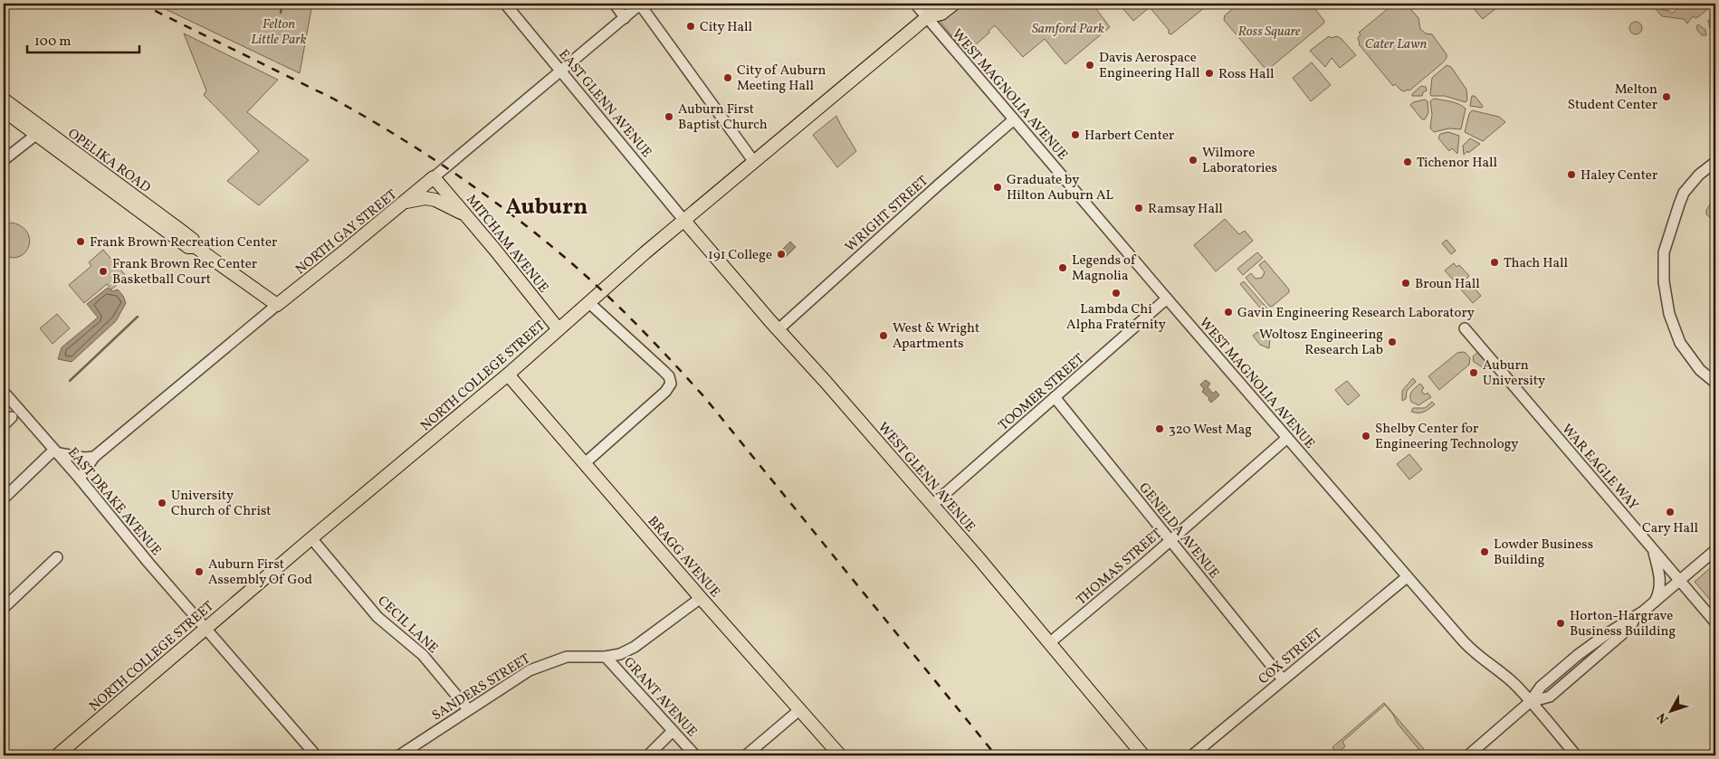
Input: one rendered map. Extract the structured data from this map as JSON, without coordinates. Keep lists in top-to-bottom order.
{
  "streets": {
    "main road": [
      "OPELIKA ROAD",
      "NORTH GAY STREET",
      "MITCHAM AVENUE",
      "NORTH COLLEGE STREET",
      "WEST GLENN AVENUE",
      "BRAGG AVENUE"
    ],
    "street": [
      "WEST MAGNOLIA AVENUE",
      "EAST GLENN AVENUE",
      "WRIGHT STREET",
      "TOOMER STREET",
      "WAR EAGLE WAY",
      "EAST DRAKE AVENUE",
      "GENELDA AVENUE",
      "THOMAS STREET",
      "CECIL LANE",
      "COX STREET",
      "SANDERS STREET",
      "GRANT AVENUE"
    ]
  },
  "crossings": [
    ["WEST MAGNOLIA AVENUE", "WRIGHT STREET"],
    ["WEST MAGNOLIA AVENUE", "NORTH COLLEGE STREET"],
    ["WEST MAGNOLIA AVENUE", "TOOMER STREET"],
    ["WEST MAGNOLIA AVENUE", "THOMAS STREET"],
    ["WEST MAGNOLIA AVENUE", "COX STREET"],
    ["EAST GLENN AVENUE", "NORTH GAY STREET"],
    ["EAST GLENN AVENUE", "NORTH COLLEGE STREET"],
    ["EAST GLENN AVENUE", "WEST GLENN AVENUE"],
    ["OPELIKA ROAD", "NORTH GAY STREET"],
    ["WRIGHT STREET", "WEST GLENN AVENUE"],
    ["NORTH GAY STREET", "MITCHAM AVENUE"],
    ["NORTH GAY STREET", "EAST DRAKE AVENUE"],
    ["MITCHAM AVENUE", "NORTH COLLEGE STREET"],
    ["NORTH COLLEGE STREET", "WEST GLENN AVENUE"],
    ["NORTH COLLEGE STREET", "EAST DRAKE AVENUE"],
    ["NORTH COLLEGE STREET", "BRAGG AVENUE"],
    ["NORTH COLLEGE STREET", "CECIL LANE"],
    ["TOOMER STREET", "WEST GLENN AVENUE"],
    ["TOOMER STREET", "GENELDA AVENUE"],
    ["WEST GLENN AVENUE", "THOMAS STREET"],
    ["GENELDA AVENUE", "THOMAS STREET"],
    ["GENELDA AVENUE", "COX STREET"],
    ["BRAGG AVENUE", "SANDERS STREET"],
    ["CECIL LANE", "SANDERS STREET"],
    ["SANDERS STREET", "GRANT AVENUE"]
  ],
  "districts": ["Auburn"],
  "parks": [
    "Felton Little Park",
    "Samford Park",
    "Ross Square",
    "Cater Lawn"
  ],
  "places": [
    "City Hall",
    "Davis Aerospace Engineering Hall",
    "Ross Hall",
    "City of Auburn Meeting Hall",
    "Melton Student Center",
    "Auburn First Baptist Church",
    "Harbert Center",
    "Wilmore Laboratories",
    "Tichenor Hall",
    "Haley Center",
    "Graduate by Hilton Auburn AL",
    "Ramsay Hall",
    "Frank Brown Recreation Center",
    "191 College",
    "Thach Hall",
    "Legends of Magnolia",
    "Frank Brown Rec Center Basketball Court",
    "Broun Hall",
    "Lambda Chi Alpha Fraternity",
    "Gavin Engineering Research Laboratory",
    "West & Wright Apartments",
    "Woltosz Engineering Research Lab",
    "Auburn University",
    "320 West Mag",
    "Shelby Center for Engineering Technology",
    "University Church of Christ",
    "Cary Hall",
    "Lowder Business Building",
    "Auburn First Assembly Of God",
    "Horton-Hargrave Business Building"
  ],
  "scale_bar": "100 m",
  "north": "bottom left"
}
